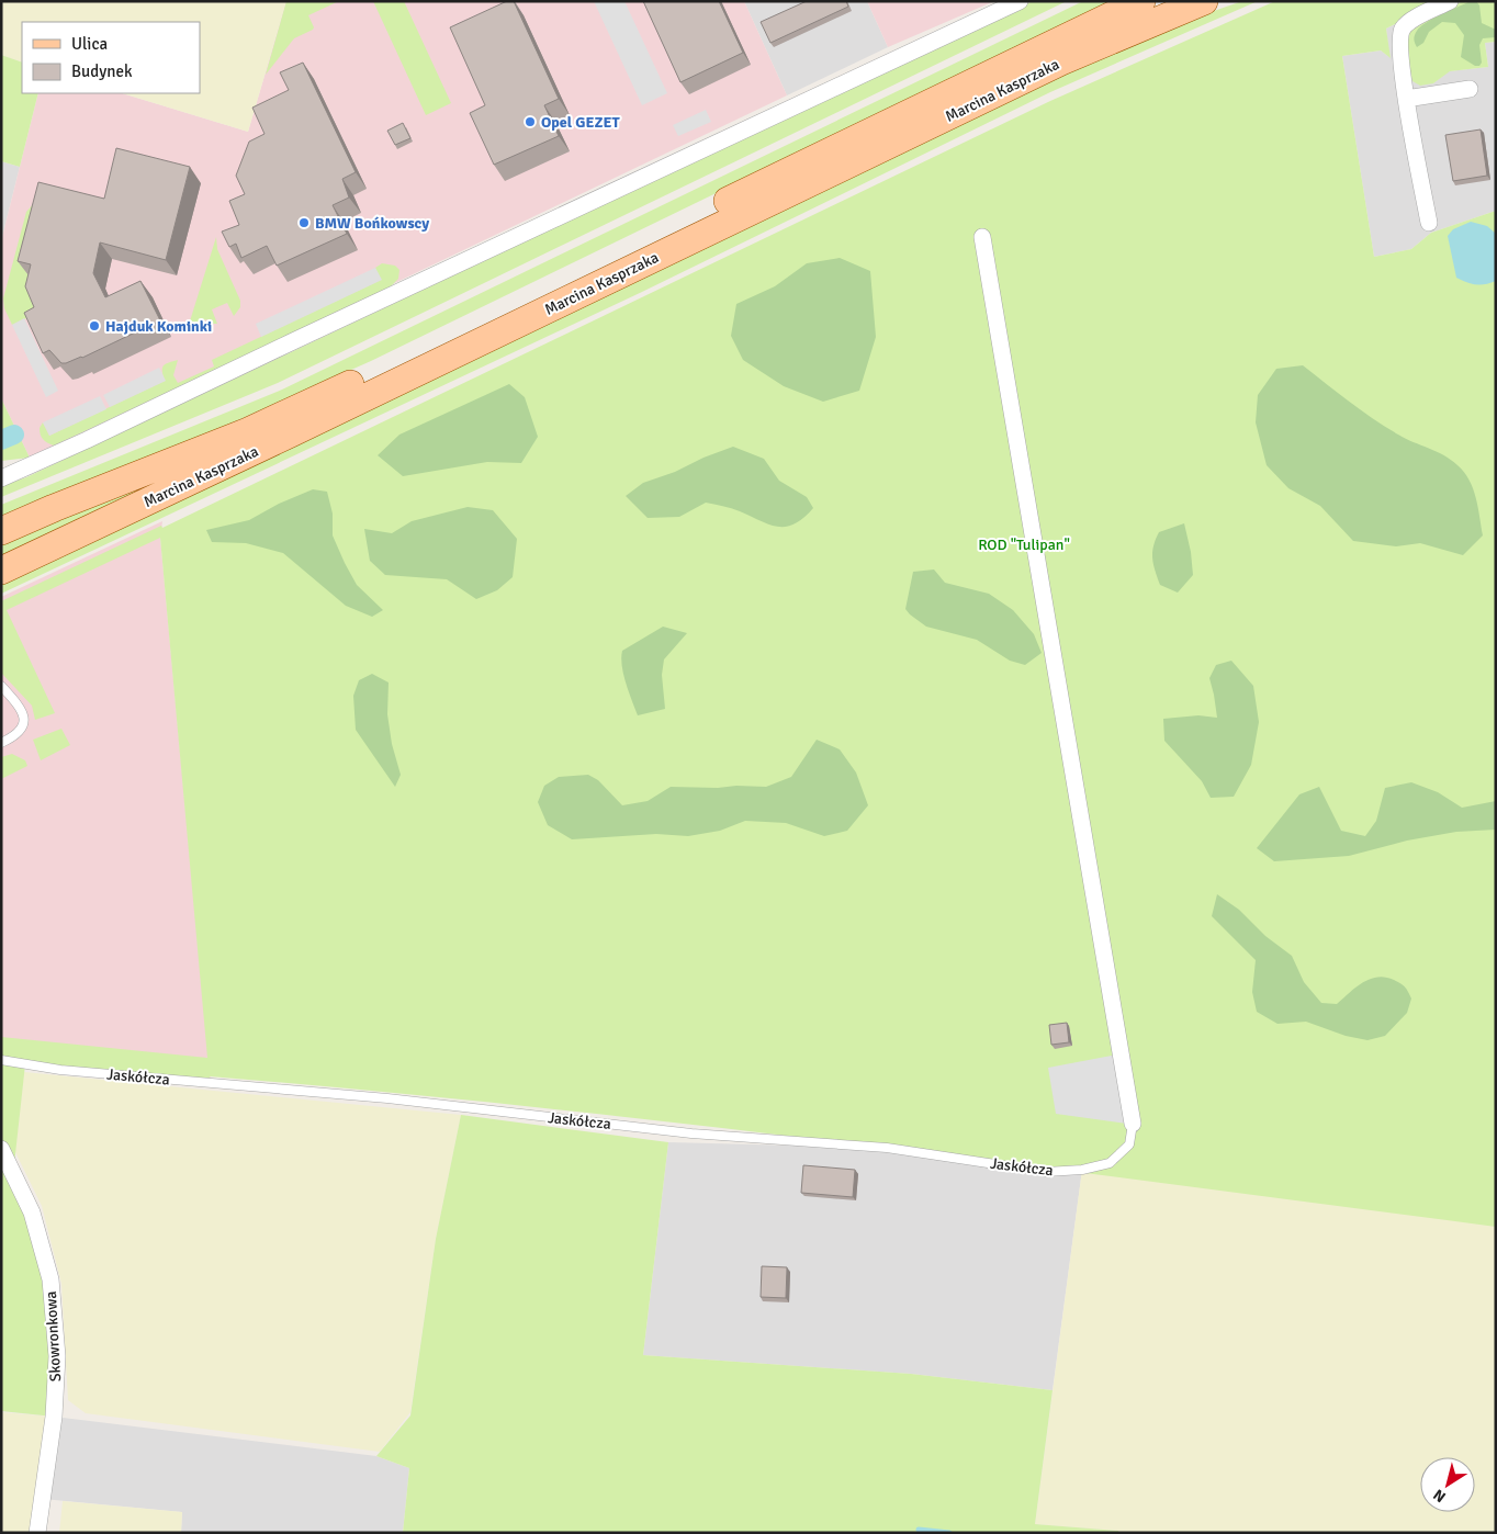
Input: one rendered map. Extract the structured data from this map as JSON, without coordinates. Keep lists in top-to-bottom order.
{
  "streets": {
    "main road": ["Marcina Kasprzaka"],
    "street": ["Skowronkowa"],
    "lane": ["Jaskółcza"]
  },
  "parks": ["ROD \"Tulipan\""],
  "places": ["Opel GEZET", "BMW Bońkowscy", "Hajduk Kominki"],
  "legend": ["Ulica", "Budynek"],
  "north": "bottom left"
}
